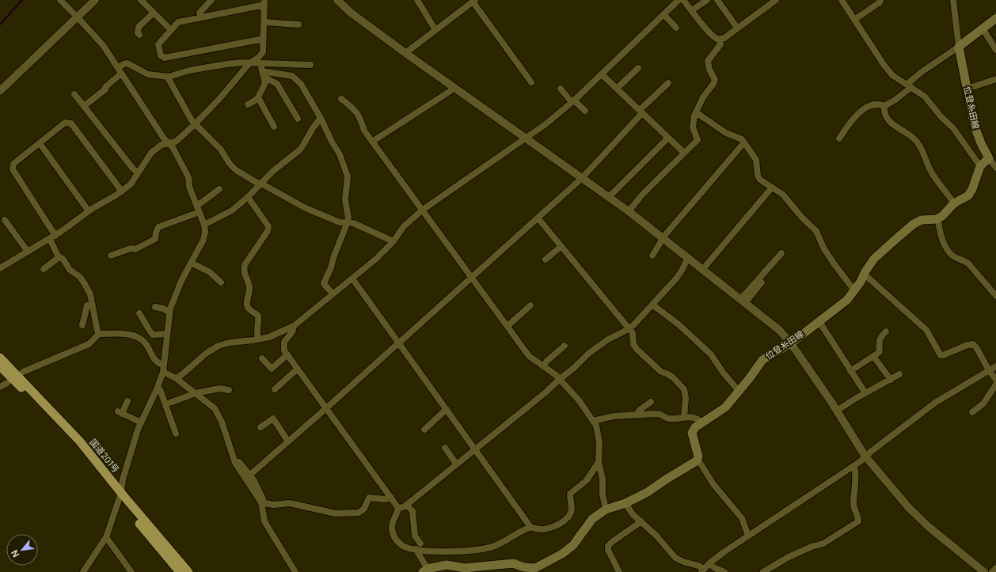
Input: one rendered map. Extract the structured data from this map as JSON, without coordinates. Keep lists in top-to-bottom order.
{
  "streets": {
    "highway": ["国道201号"],
    "main road": ["位登糸田線"]
  },
  "north": "bottom left"
}
